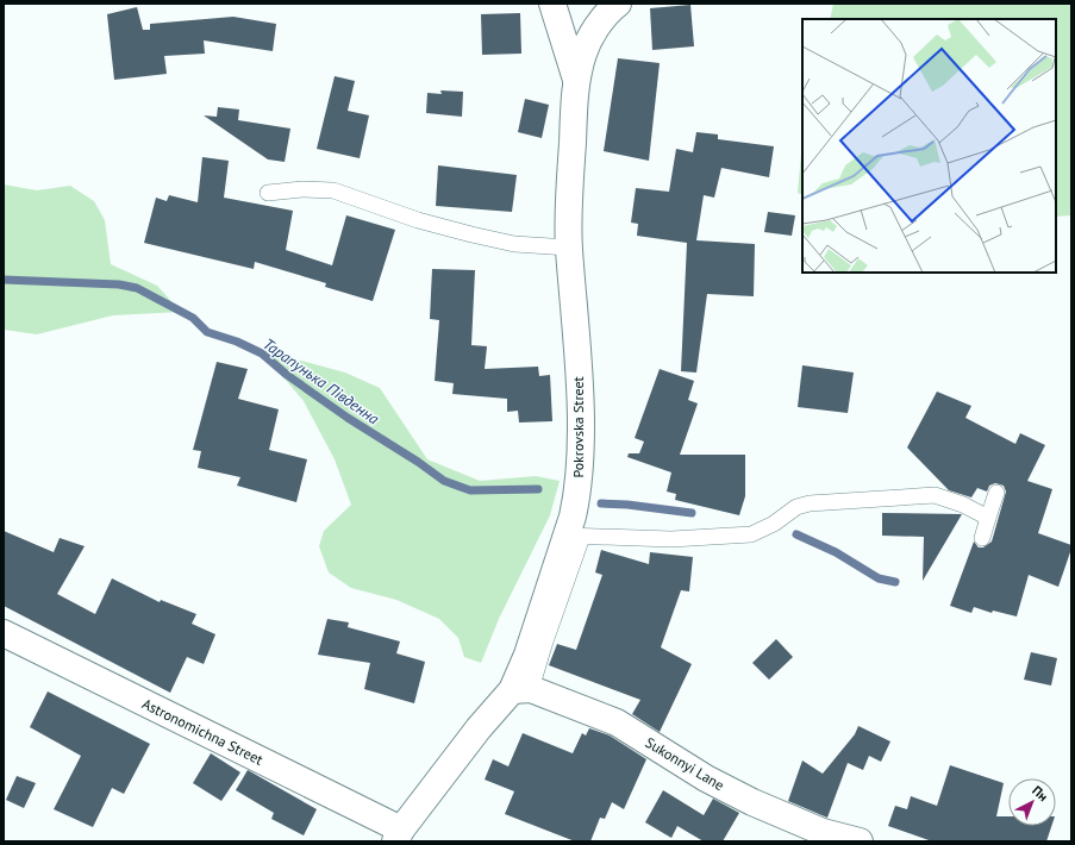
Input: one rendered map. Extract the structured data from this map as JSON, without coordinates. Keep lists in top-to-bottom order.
{
  "streets": {
    "street": ["Pokrovska Street", "Astronomichna Street", "Sukonnyi Lane"]
  },
  "crossings": [
    ["Pokrovska Street", "Astronomichna Street"],
    ["Pokrovska Street", "Sukonnyi Lane"]
  ],
  "water": ["Тарапунька Південна"],
  "north": "top right"
}
